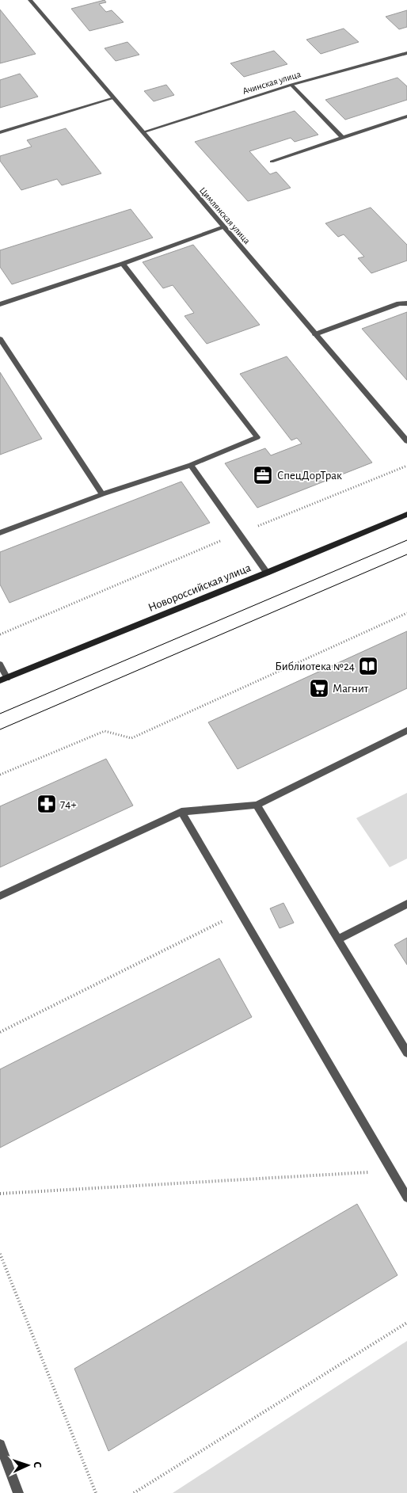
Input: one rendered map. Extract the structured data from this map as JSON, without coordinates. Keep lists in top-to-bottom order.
{
  "streets": {
    "main road": ["Новороссийская улица"],
    "street": ["Ачинская улица", "Цимлянская улица"]
  },
  "crossings": [
    ["Ачинская улица", "Цимлянская улица"]
  ],
  "places": {
    "office": ["СпецДорТрак"],
    "library": ["Библиотека №24"],
    "supermarket": ["Магнит"],
    "pharmacy": ["74+"]
  },
  "north": "right"
}
